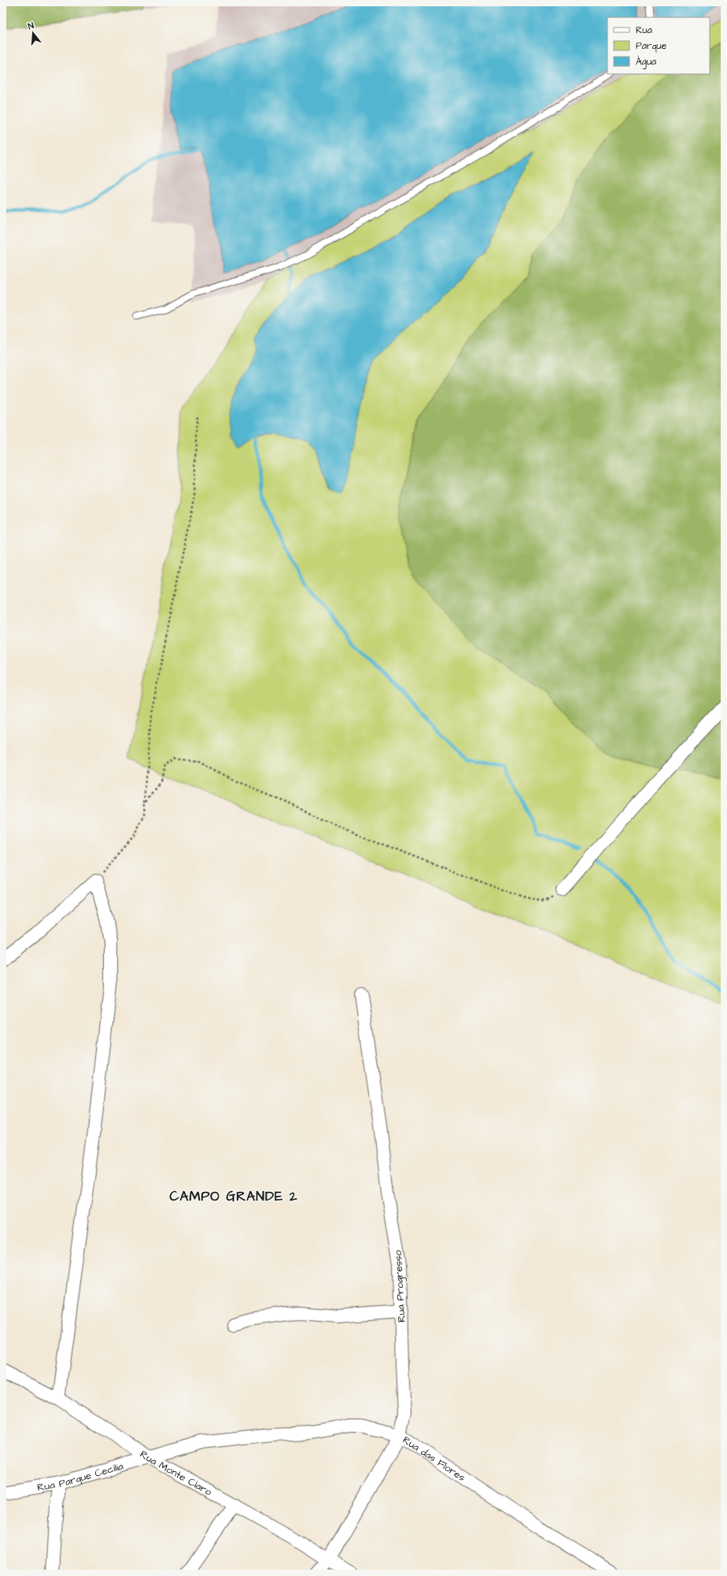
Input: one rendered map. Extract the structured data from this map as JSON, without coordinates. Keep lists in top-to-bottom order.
{
  "streets": {
    "street": [
      "Rua Progresso",
      "Rua das Flores",
      "Rua Monte Claro",
      "Rua Parque Cecilia"
    ]
  },
  "crossings": [
    ["Rua Progresso", "Rua das Flores"],
    ["Rua Progresso", "Rua Monte Claro"],
    ["Rua das Flores", "Rua Parque Cecilia"],
    ["Rua Monte Claro", "Rua Parque Cecilia"]
  ],
  "districts": ["CAMPO GRANDE 2"],
  "legend": ["Rua", "Parque", "Água"],
  "north": "top"
}
